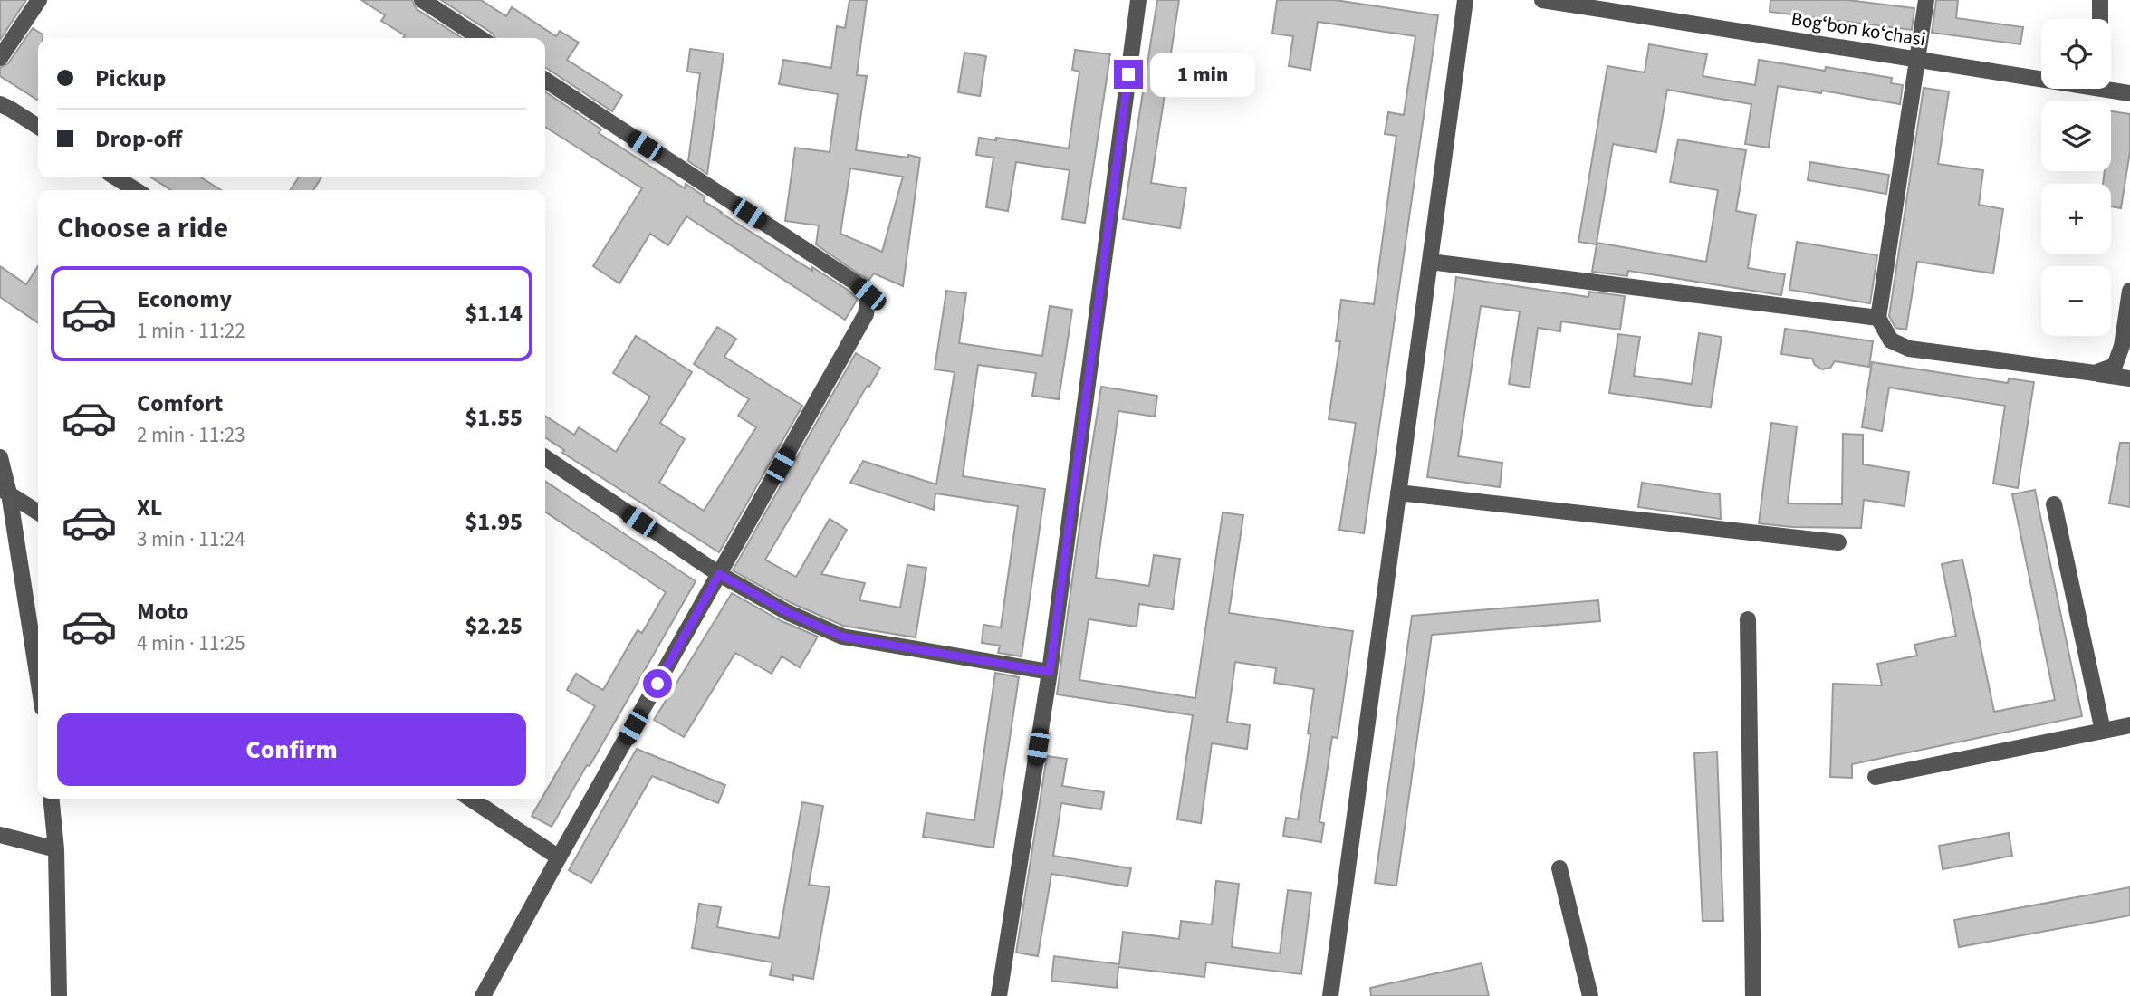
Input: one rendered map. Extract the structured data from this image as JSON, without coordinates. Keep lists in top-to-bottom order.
{
  "streets": {
    "street": ["Bogʻbon koʻchasi"]
  },
  "page": {
    "map_buttons": ["+", "−"],
    "banner": ["Pickup", "Drop-off"],
    "bubble": "1 min",
    "heading": "Choose a ride",
    "list": [
      {
        "name": "Economy",
        "note": "1 min · 11:22",
        "value": "$1.14"
      },
      {
        "name": "Comfort",
        "note": "2 min · 11:23",
        "value": "$1.55"
      },
      {
        "name": "XL",
        "note": "3 min · 11:24",
        "value": "$1.95"
      },
      {
        "name": "Moto",
        "note": "4 min · 11:25",
        "value": "$2.25"
      }
    ],
    "buttons": "Confirm"
  }
}
